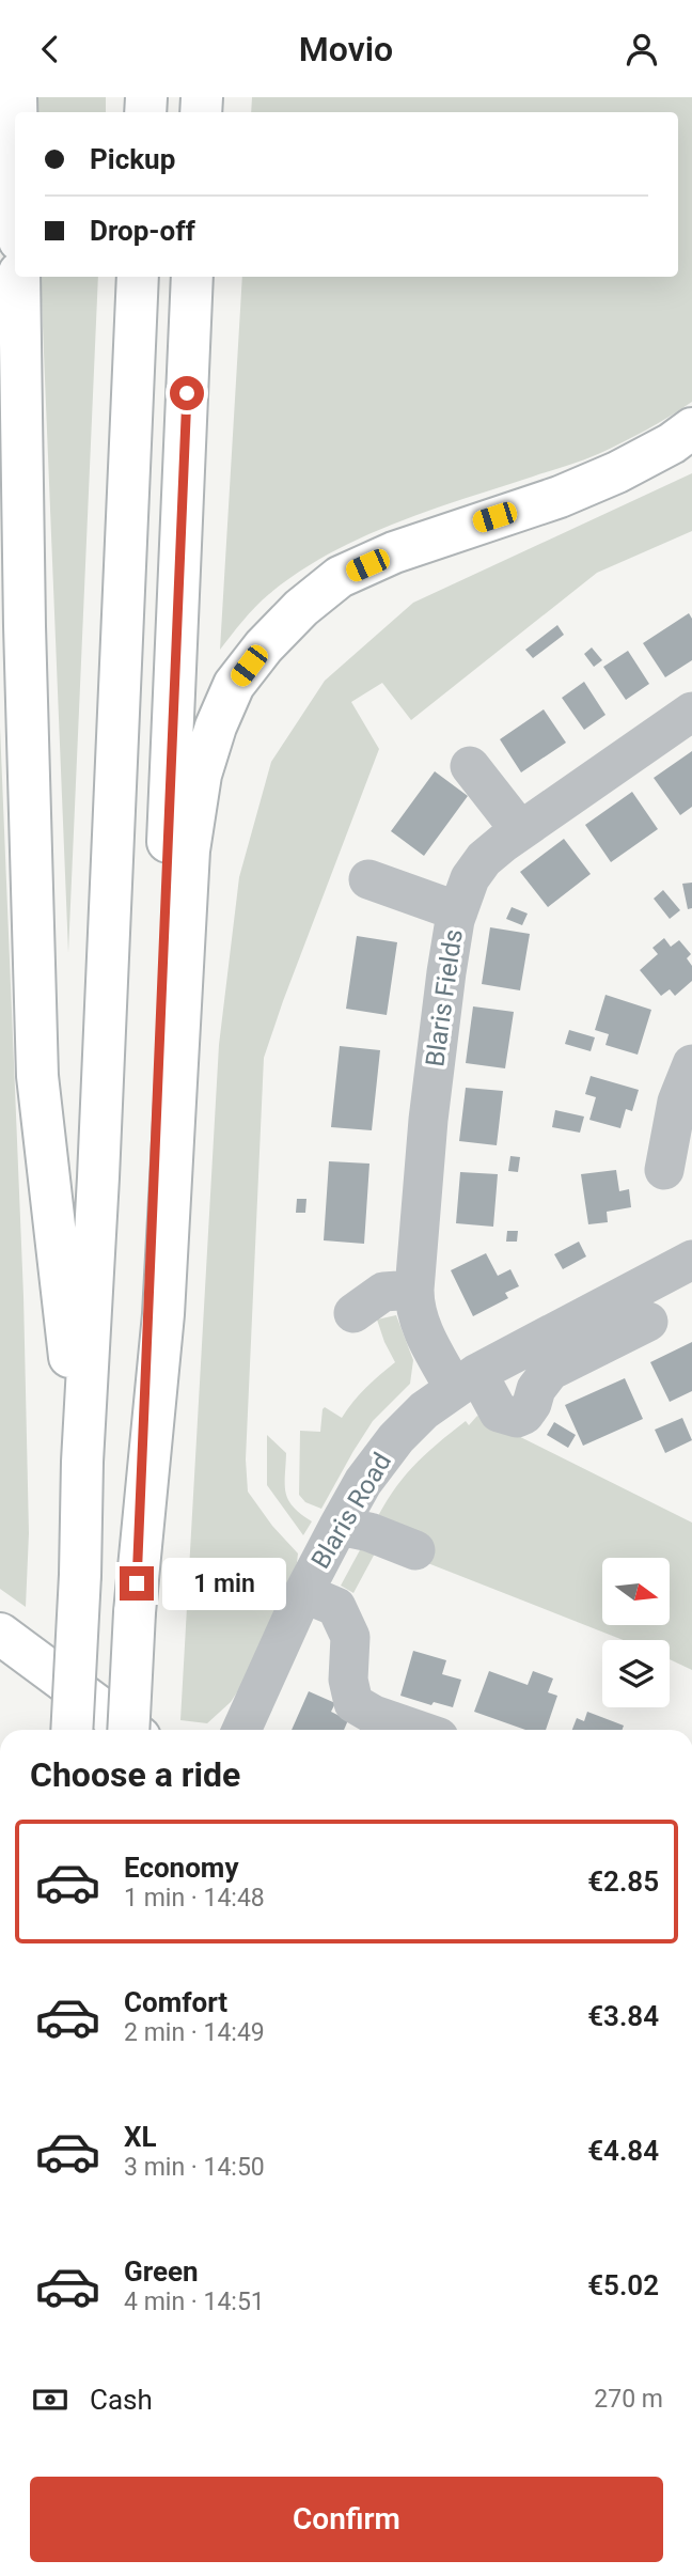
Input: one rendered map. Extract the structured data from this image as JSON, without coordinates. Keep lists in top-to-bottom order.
{
  "streets": {
    "street": ["Blaris Fields", "Blaris Road"]
  },
  "crossings": [
    ["Blaris Fields", "Blaris Road"]
  ],
  "north": "right",
  "page": {
    "header": "Movio",
    "banner": ["Pickup", "Drop-off"],
    "bubble": "1 min",
    "heading": "Choose a ride",
    "list": [
      {
        "name": "Economy",
        "note": "1 min · 14:48",
        "value": "€2.85"
      },
      {
        "name": "Comfort",
        "note": "2 min · 14:49",
        "value": "€3.84"
      },
      {
        "name": "XL",
        "note": "3 min · 14:50",
        "value": "€4.84"
      },
      {
        "name": "Green",
        "note": "4 min · 14:51",
        "value": "€5.02"
      }
    ],
    "pay": ["Cash", "270 m"],
    "buttons": "Confirm"
  }
}
